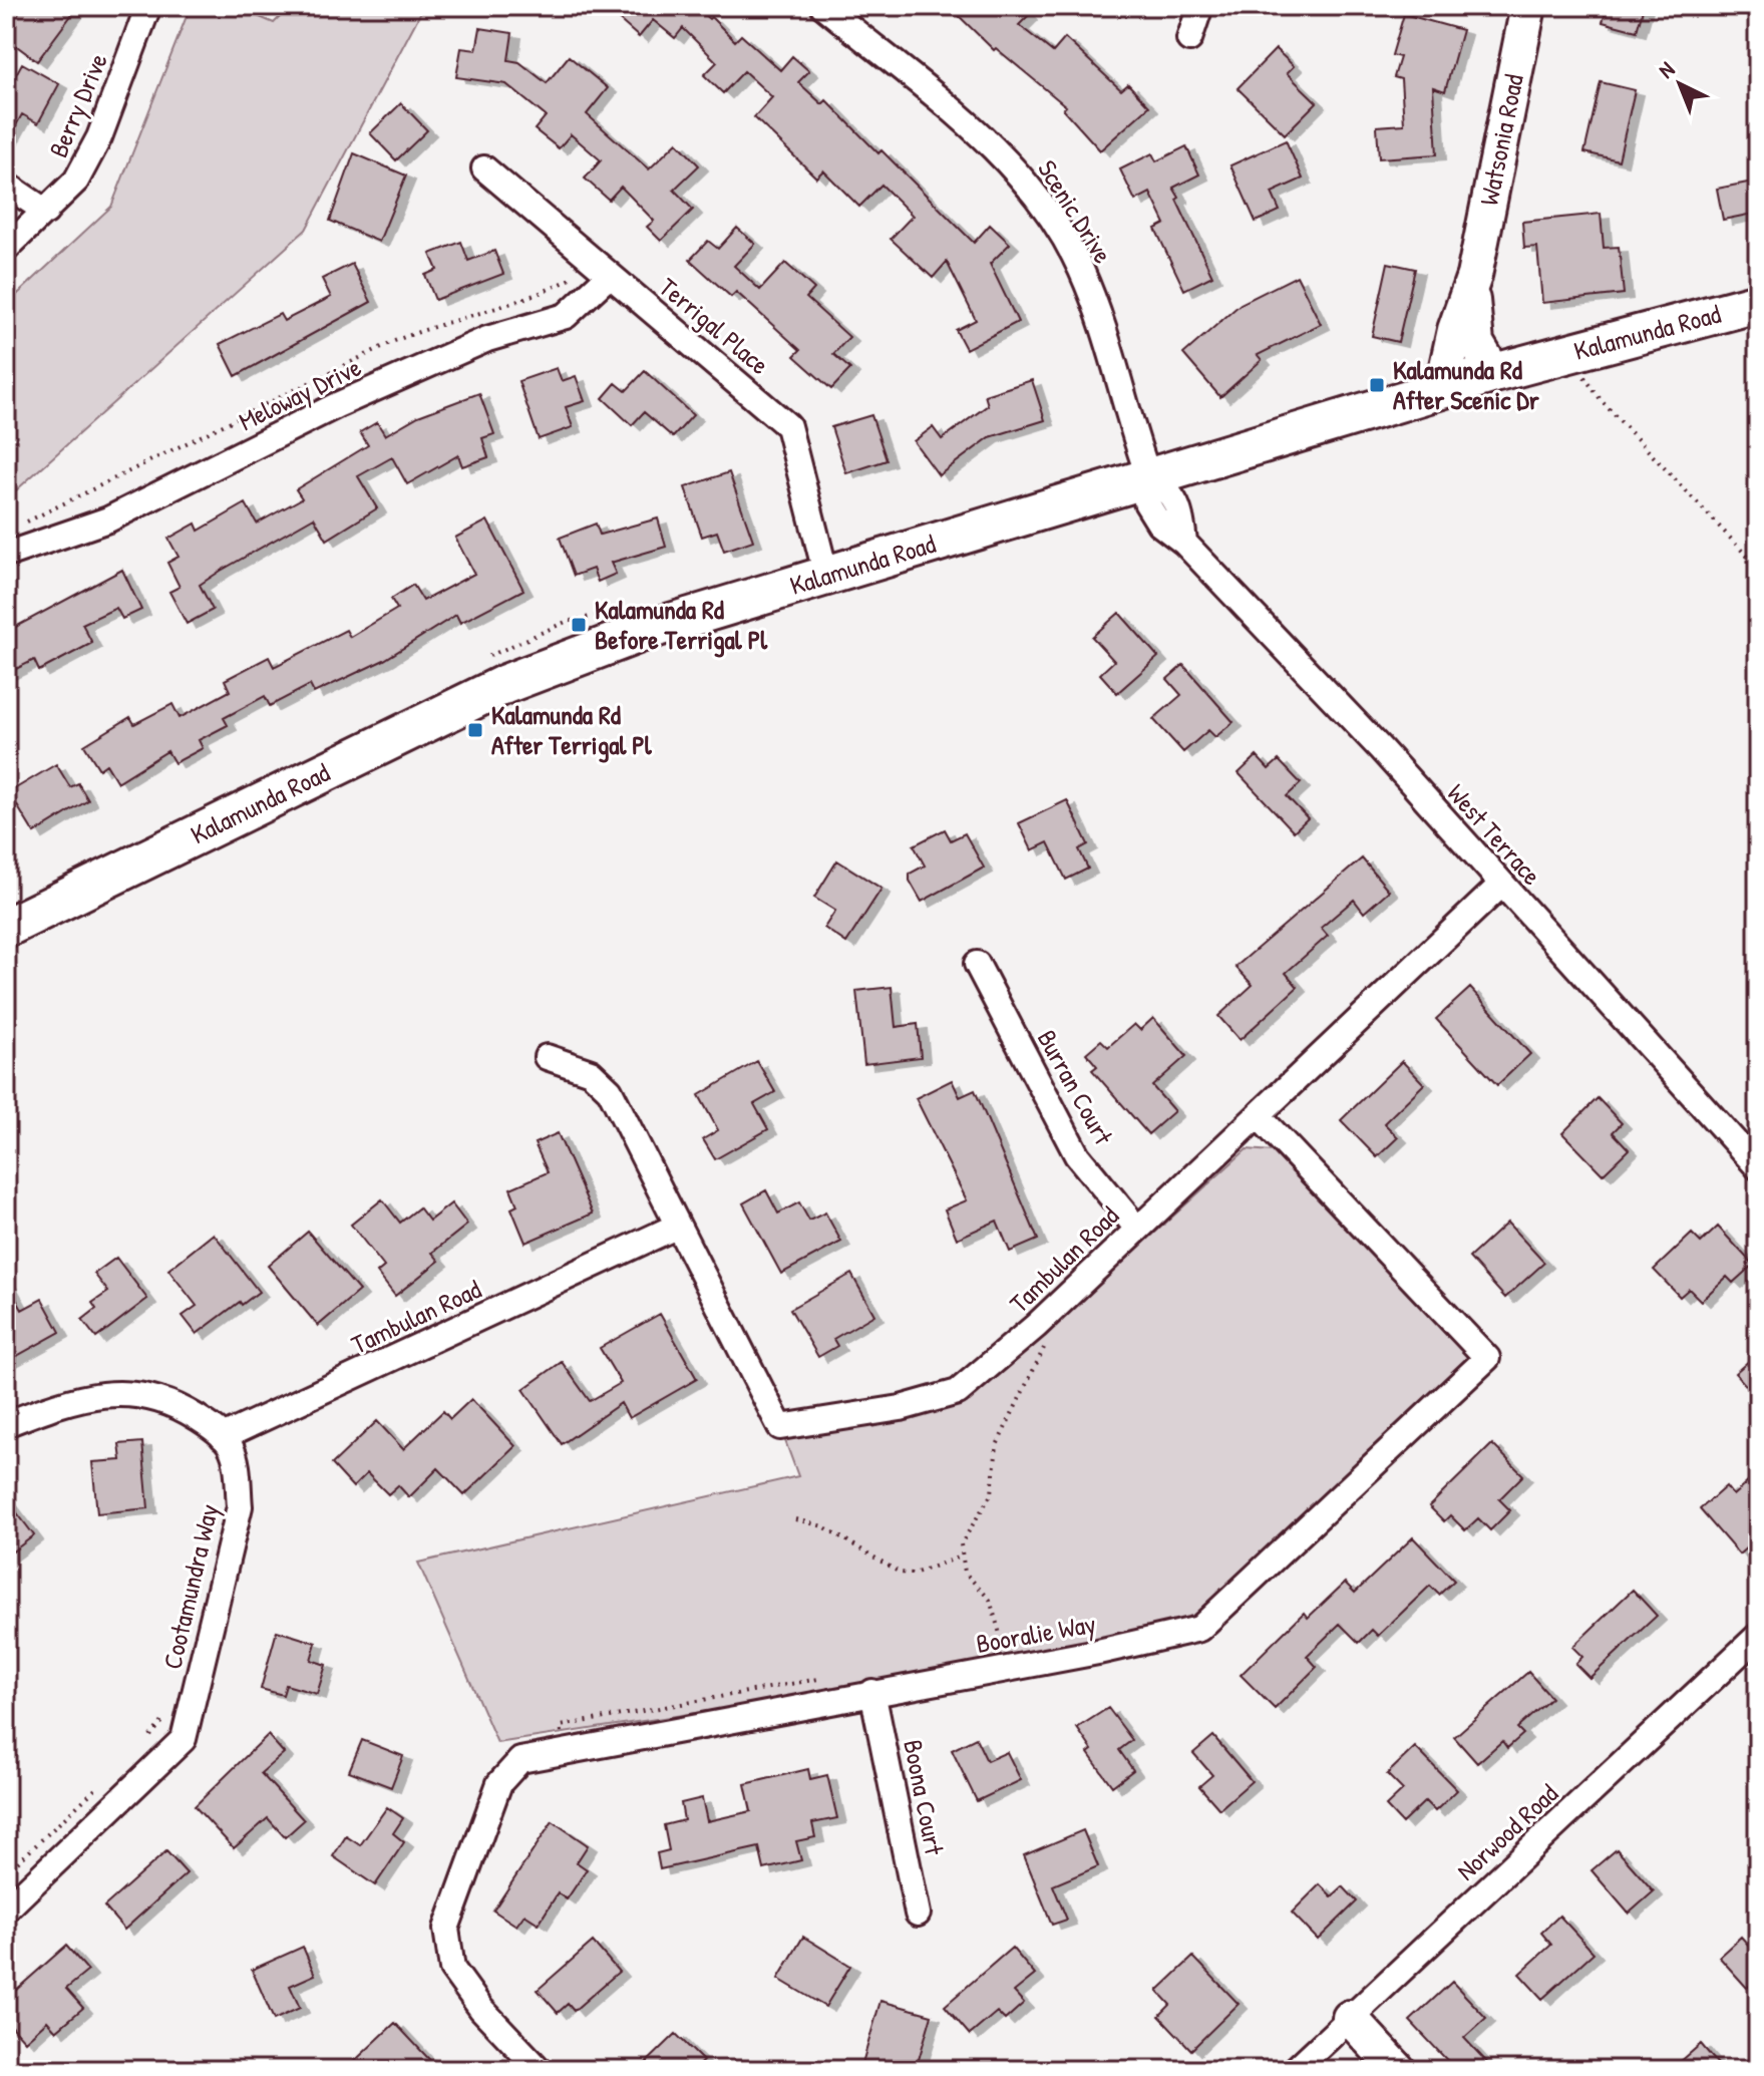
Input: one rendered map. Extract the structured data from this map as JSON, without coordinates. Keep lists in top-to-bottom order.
{
  "streets": {
    "main road": ["Kalamunda Road"],
    "street": [
      "Berry Drive",
      "Watsonia Road",
      "Scenic Drive",
      "Terrigal Place",
      "Meloway Drive",
      "West Terrace",
      "Burran Court",
      "Tambulan Road",
      "Cootamundra Way",
      "Booralie Way",
      "Boona Court",
      "Norwood Road"
    ]
  },
  "crossings": [
    ["Watsonia Road", "Kalamunda Road"],
    ["Scenic Drive", "Kalamunda Road"],
    ["Scenic Drive", "West Terrace"],
    ["Terrigal Place", "Kalamunda Road"],
    ["Terrigal Place", "Meloway Drive"],
    ["Kalamunda Road", "West Terrace"],
    ["West Terrace", "Tambulan Road"],
    ["Burran Court", "Tambulan Road"],
    ["Tambulan Road", "Cootamundra Way"],
    ["Tambulan Road", "Booralie Way"],
    ["Booralie Way", "Boona Court"]
  ],
  "places": {
    "transit": ["Kalamunda Rd After Scenic Dr", "Kalamunda Rd Before Terrigal Pl", "Kalamunda Rd After Terrigal Pl"]
  },
  "north": "top left"
}
